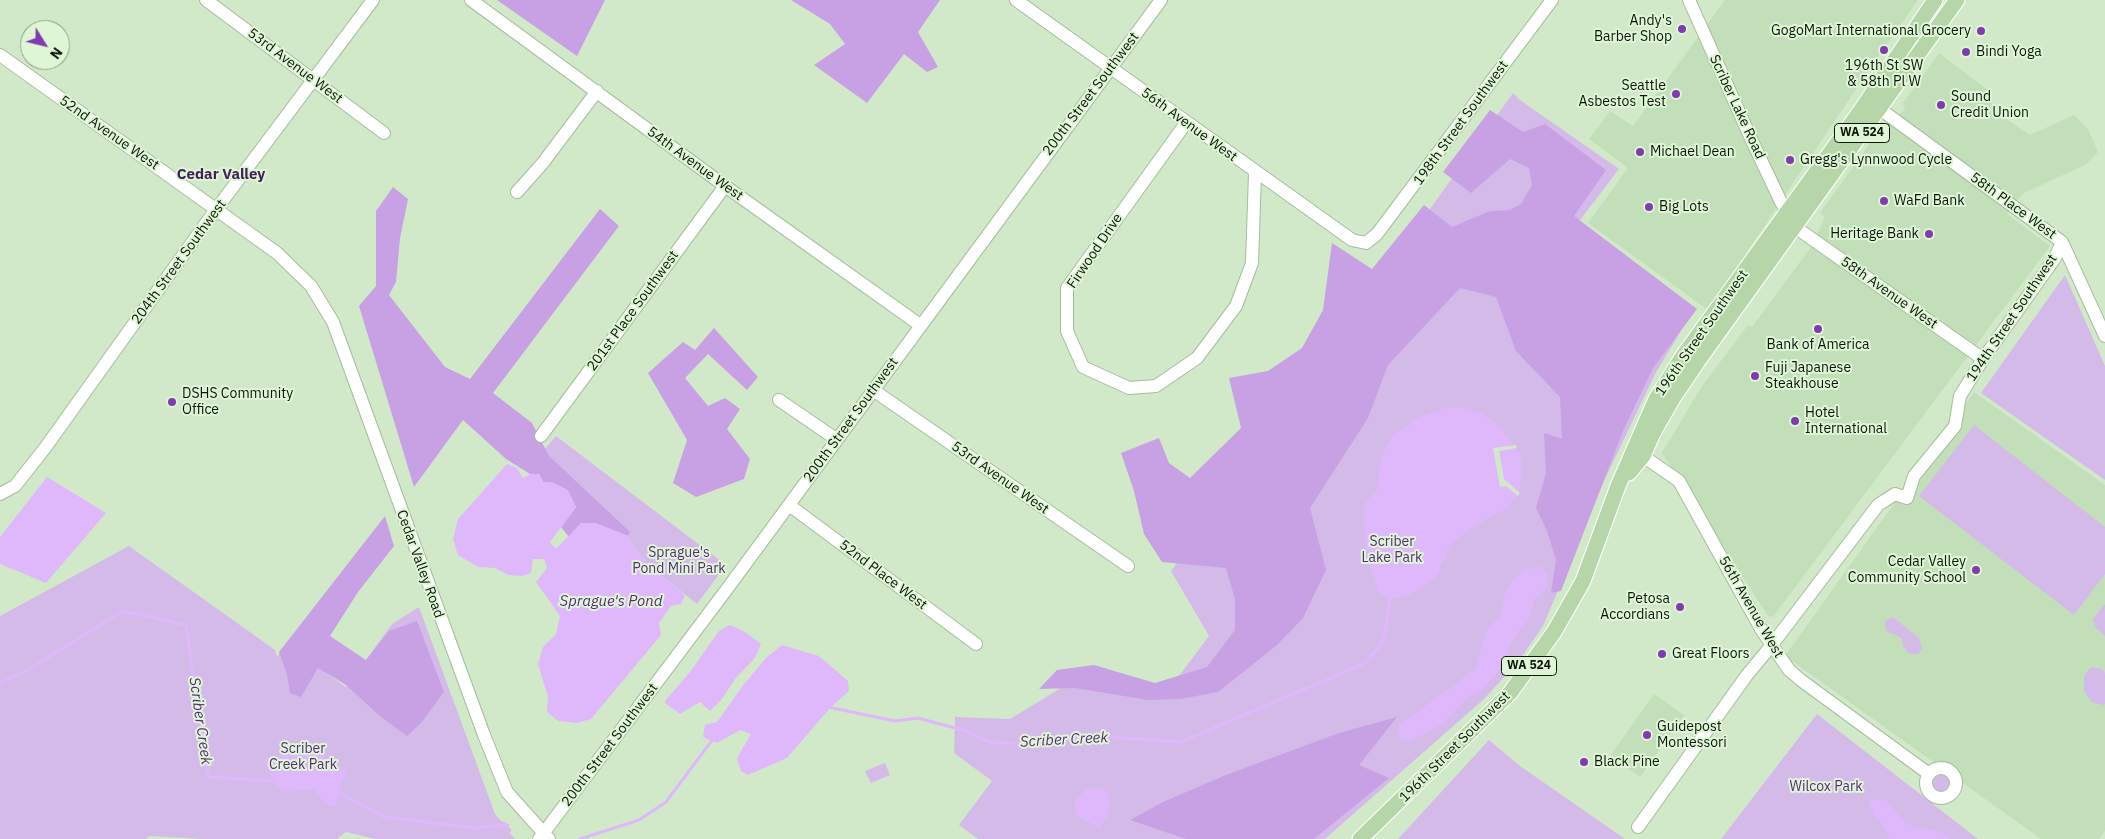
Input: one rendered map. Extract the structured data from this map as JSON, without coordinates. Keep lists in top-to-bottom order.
{
  "streets": {
    "main road": ["WA 524", "196th Street Southwest"],
    "street": [
      "53rd Avenue West",
      "200th Street Southwest",
      "Scriber Lake Road",
      "198th Street Southwest",
      "56th Avenue West",
      "52nd Avenue West",
      "54th Avenue West",
      "58th Place West",
      "Firwood Drive",
      "204th Street Southwest",
      "58th Avenue West",
      "201st Place Southwest",
      "194th Street Southwest",
      "Cedar Valley Road",
      "52nd Place West"
    ]
  },
  "crossings": [
    ["53rd Avenue West", "200th Street Southwest"],
    ["53rd Avenue West", "204th Street Southwest"],
    ["200th Street Southwest", "56th Avenue West"],
    ["200th Street Southwest", "54th Avenue West"],
    ["200th Street Southwest", "Cedar Valley Road"],
    ["200th Street Southwest", "52nd Place West"],
    ["Scriber Lake Road", "196th Street Southwest"],
    ["198th Street Southwest", "56th Avenue West"],
    ["56th Avenue West", "Firwood Drive"],
    ["56th Avenue West", "194th Street Southwest"],
    ["56th Avenue West", "196th Street Southwest"],
    ["52nd Avenue West", "204th Street Southwest"],
    ["52nd Avenue West", "Cedar Valley Road"],
    ["54th Avenue West", "201st Place Southwest"],
    ["58th Place West", "194th Street Southwest"],
    ["58th Place West", "196th Street Southwest"],
    ["58th Avenue West", "194th Street Southwest"],
    ["58th Avenue West", "196th Street Southwest"]
  ],
  "districts": ["Cedar Valley"],
  "water": ["Sprague's Pond", "Scriber Creek"],
  "parks": [
    "Scriber Lake Park",
    "Sprague's Pond Mini Park",
    "Scriber Creek Park",
    "Wilcox Park"
  ],
  "places": [
    "Andy's Barber Shop",
    "GogoMart International Grocery",
    "196th St SW & 58th Pl W",
    "Bindi Yoga",
    "Seattle Asbestos Test",
    "Sound Credit Union",
    "Michael Dean",
    "Gregg's Lynnwood Cycle",
    "WaFd Bank",
    "Big Lots",
    "Heritage Bank",
    "Bank of America",
    "Fuji Japanese Steakhouse",
    "DSHS Community Office",
    "Hotel International",
    "Cedar Valley Community School",
    "Petosa Accordians",
    "Great Floors",
    "Guidepost Montessori",
    "Black Pine"
  ],
  "north": "bottom right"
}
